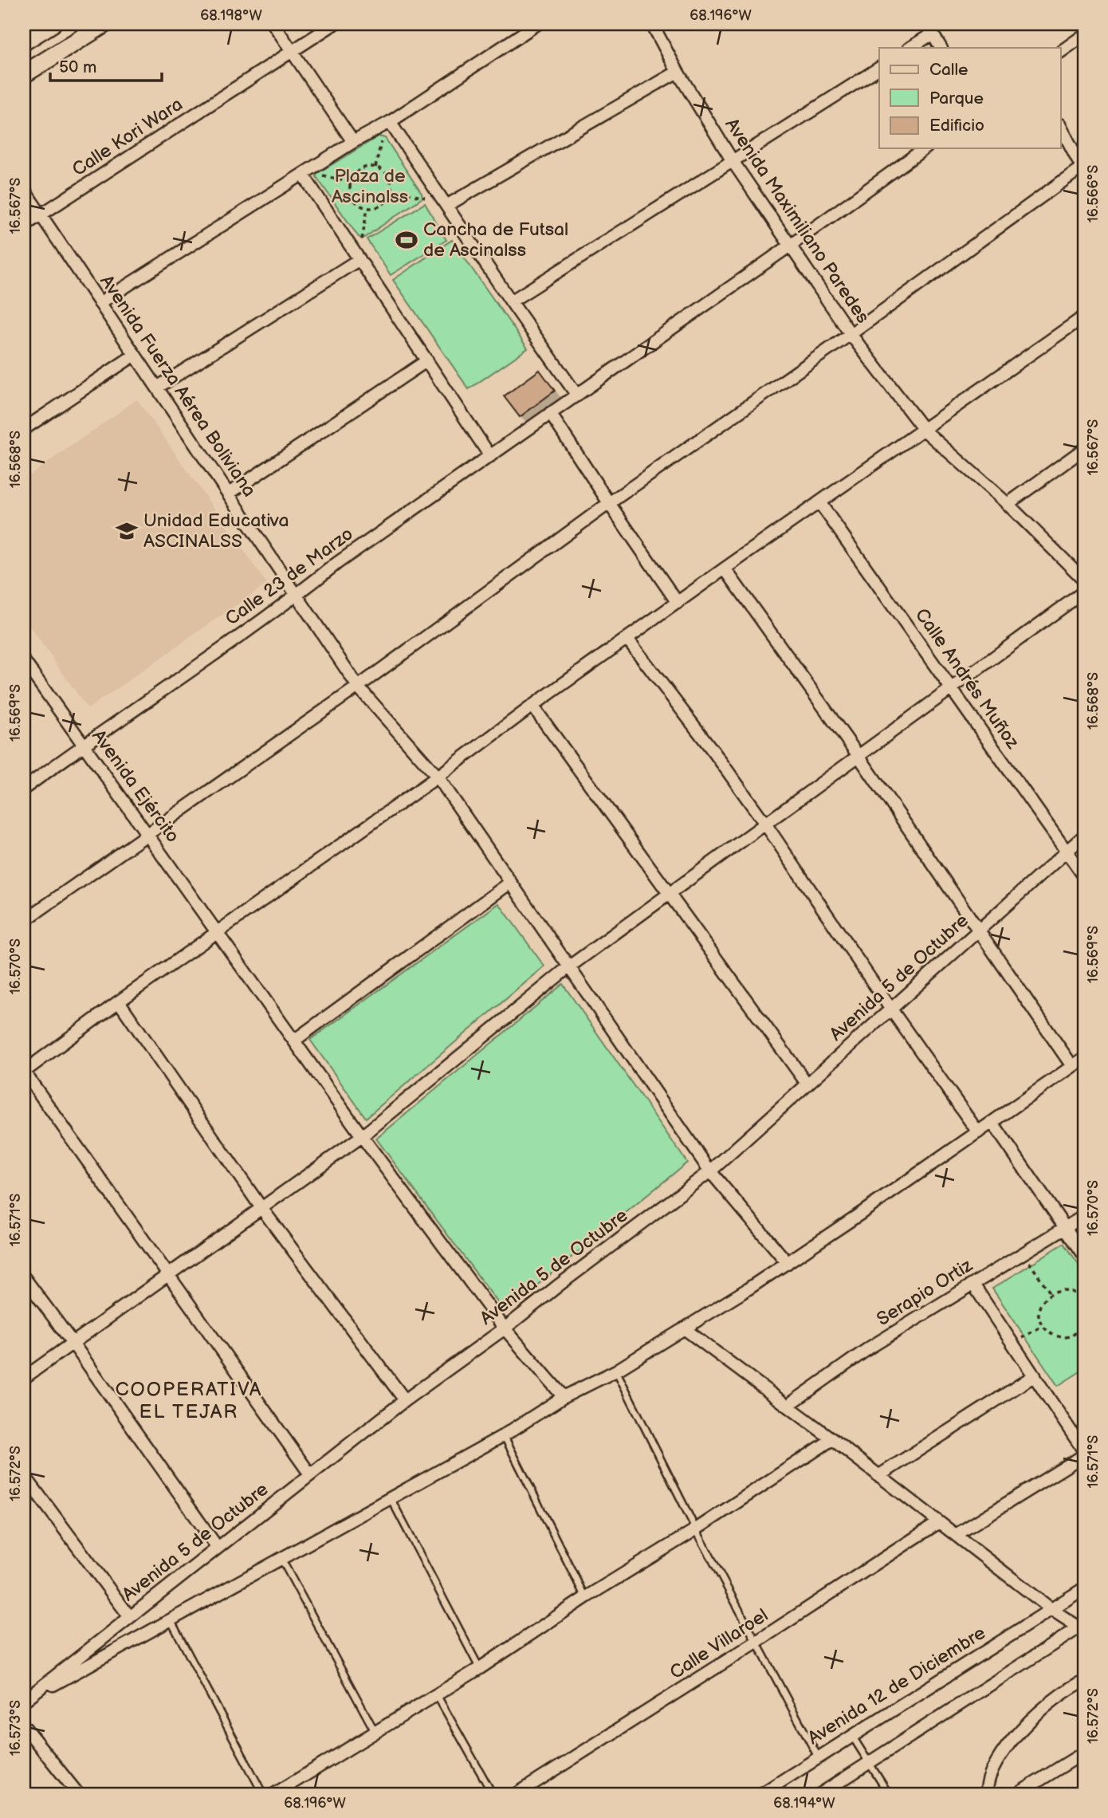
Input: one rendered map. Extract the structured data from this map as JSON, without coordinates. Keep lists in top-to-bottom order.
{
  "streets": {
    "street": [
      "Calle Kori Wara",
      "Avenida Maximiliano Paredes",
      "Avenida Fuerza Aérea Boliviana",
      "Calle 23 de Marzo",
      "Calle Andrés Muñoz",
      "Avenida Ejército",
      "Avenida 5 de Octubre",
      "Serapio Ortiz",
      "Calle Villaroel",
      "Avenida 12 de Diciembre"
    ]
  },
  "crossings": [
    ["Calle Kori Wara", "Avenida Fuerza Aérea Boliviana"],
    ["Avenida Maximiliano Paredes", "Calle 23 de Marzo"],
    ["Avenida Fuerza Aérea Boliviana", "Calle 23 de Marzo"],
    ["Avenida Fuerza Aérea Boliviana", "Avenida 5 de Octubre"],
    ["Calle 23 de Marzo", "Avenida Ejército"],
    ["Calle Andrés Muñoz", "Avenida 5 de Octubre"],
    ["Avenida Ejército", "Avenida 5 de Octubre"]
  ],
  "districts": ["COOPERATIVA EL TEJAR"],
  "parks": ["Plaza de Ascinalss"],
  "places": {
    "sports": ["Cancha de Futsal de Ascinalss"],
    "school or university": ["Unidad Educativa ASCINALSS"]
  },
  "legend": ["Calle", "Parque", "Edificio"],
  "scale_bar": "50 m",
  "coordinates": [
    "68.198°W",
    "68.196°W",
    "16.566°S",
    "16.567°S",
    "16.568°S",
    "16.569°S",
    "16.570°S",
    "16.571°S",
    "16.572°S",
    "16.573°S",
    "68.194°W"
  ]
}
